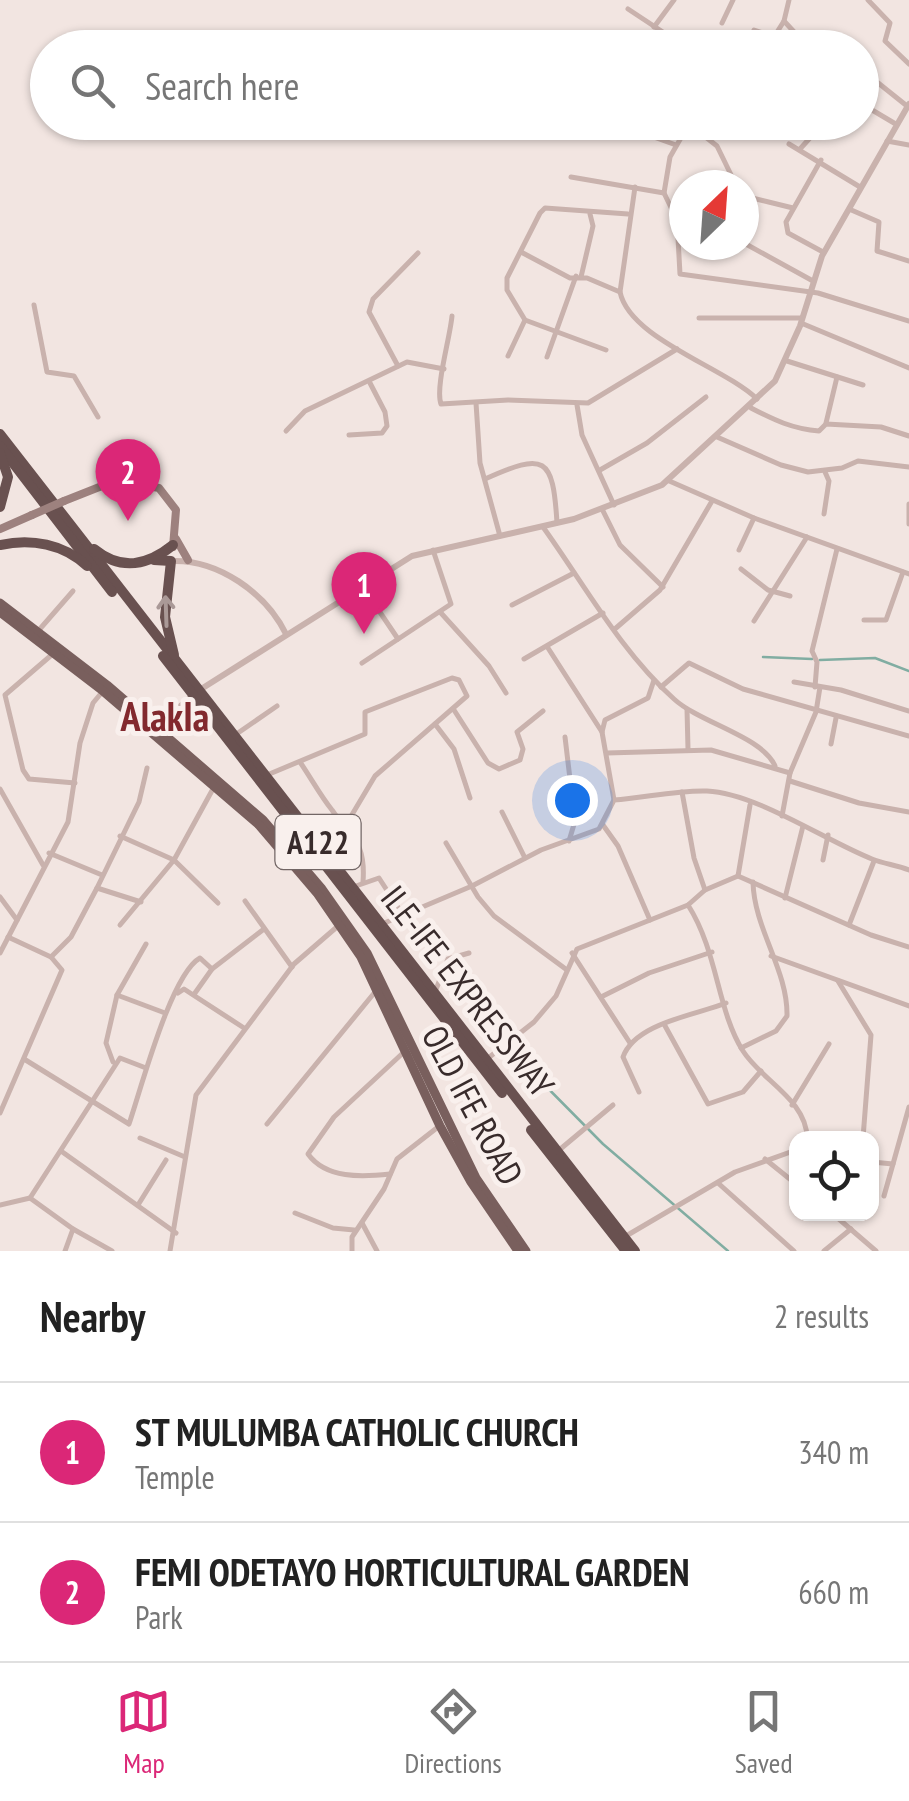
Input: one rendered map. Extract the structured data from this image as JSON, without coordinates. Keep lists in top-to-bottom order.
{
  "streets": {
    "highway": ["A122", "ILE-IFE EXPRESSWAY"],
    "main road": ["OLD IFE ROAD"]
  },
  "districts": ["AlakIa"],
  "north": "top right",
  "page": {
    "search": "Search here",
    "pins": ["2", "1"],
    "heading": ["Nearby", "2 results"],
    "list": [
      {
        "mark": "1",
        "name": "ST MULUMBA CATHOLIC CHURCH",
        "note": "Temple",
        "value": "340 m"
      },
      {
        "mark": "2",
        "name": "FEMI ODETAYO HORTICULTURAL GARDEN",
        "note": "Park",
        "value": "660 m"
      }
    ],
    "nav": ["Map", "Directions", "Saved"]
  }
}
